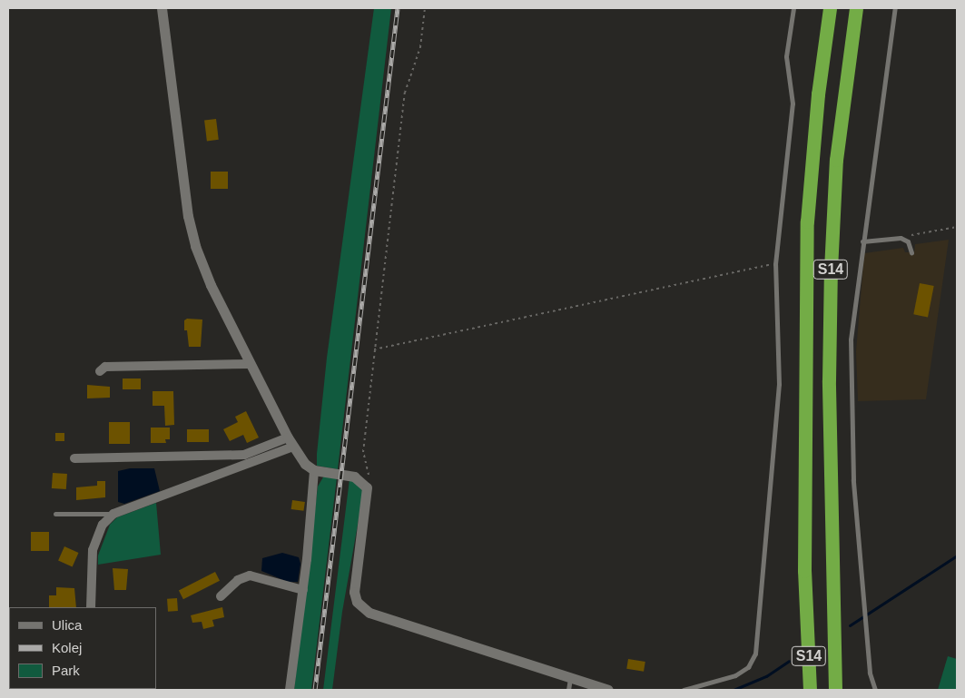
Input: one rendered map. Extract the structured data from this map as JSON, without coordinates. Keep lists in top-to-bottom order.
{
  "streets": {
    "highway": ["S14"]
  },
  "legend": ["Ulica", "Kolej", "Park"]
}
